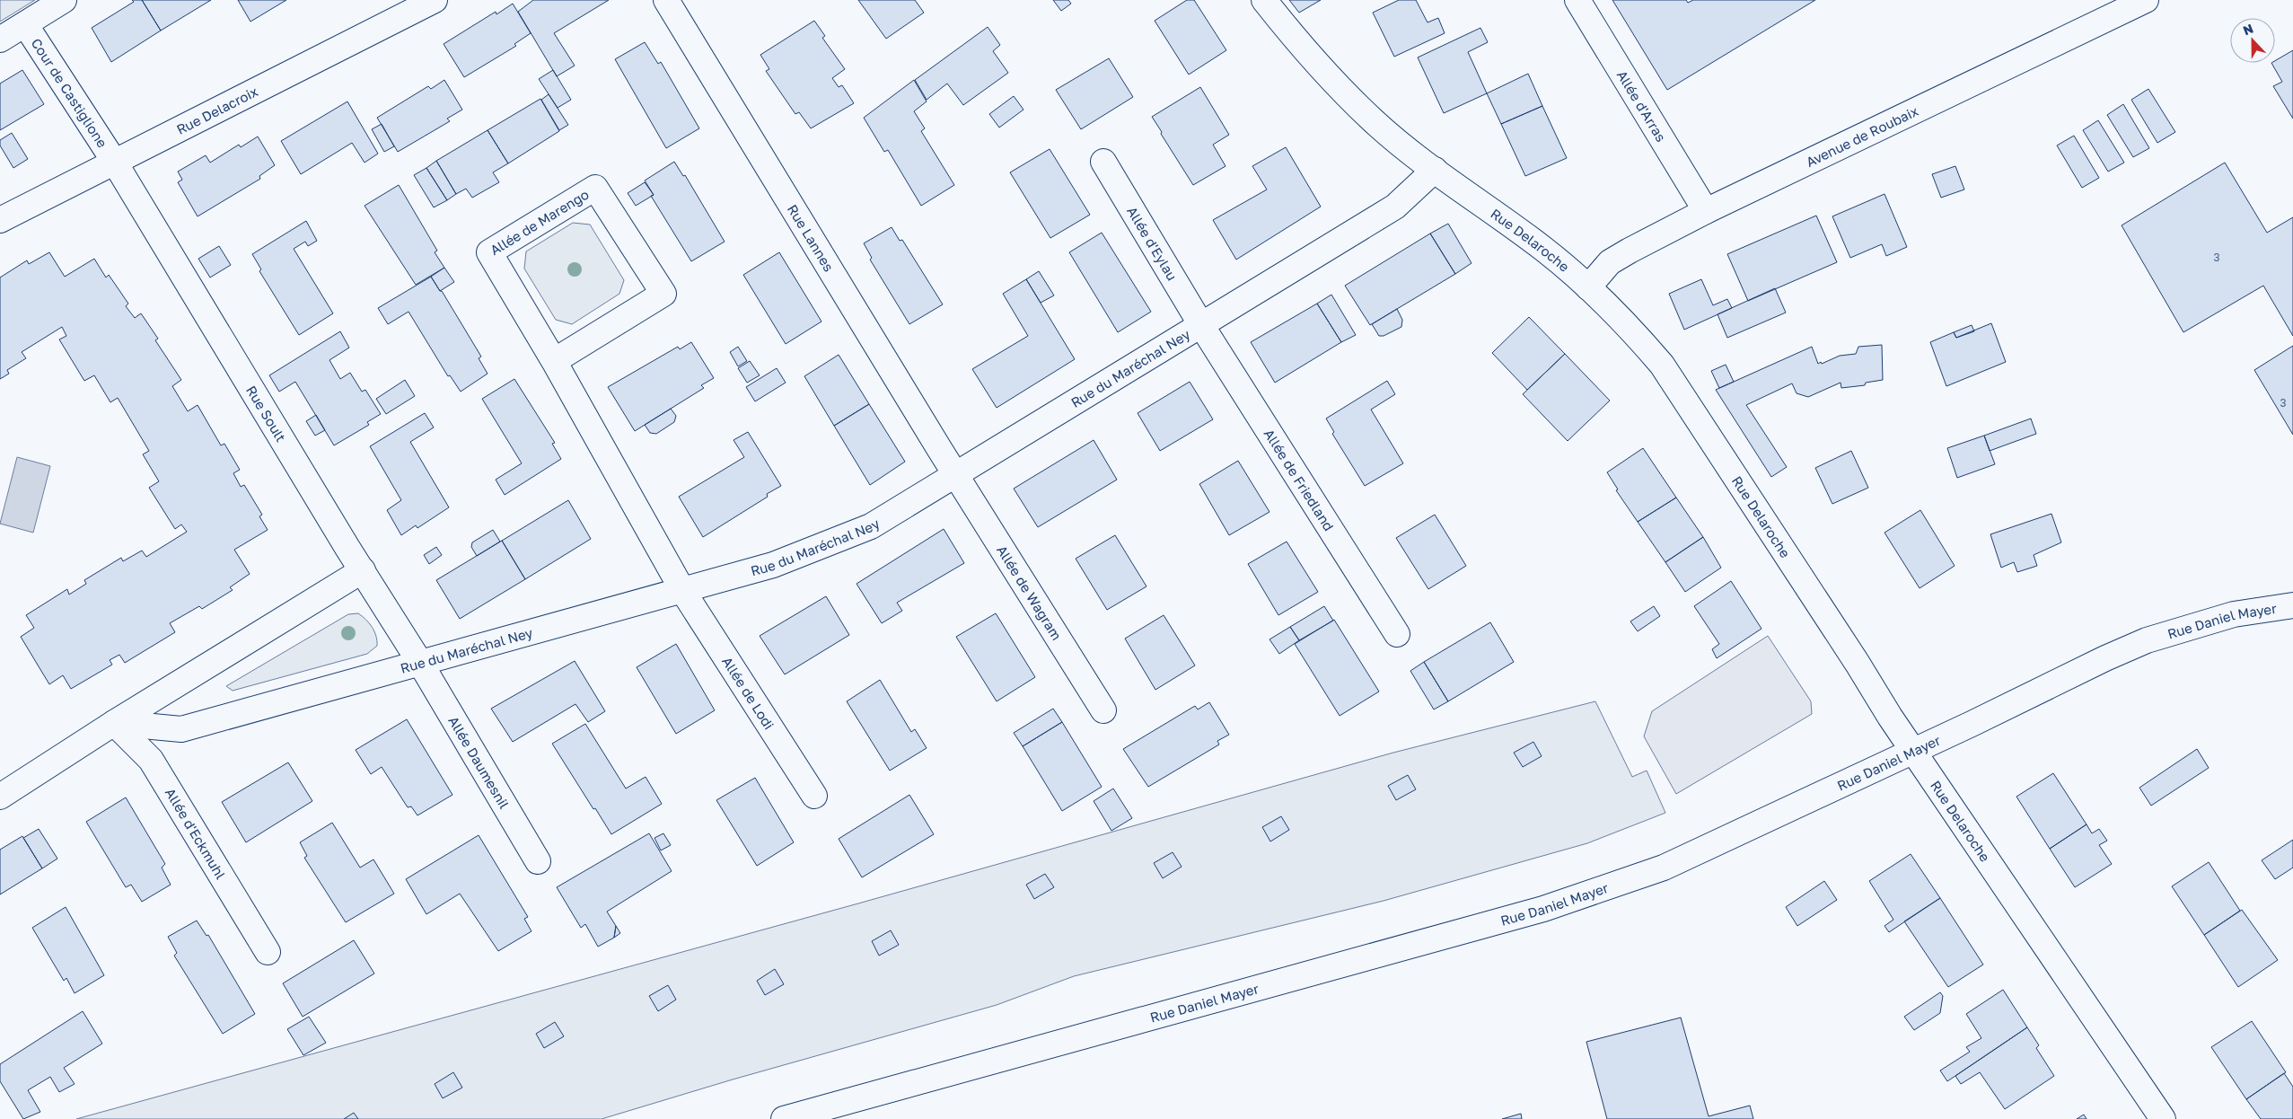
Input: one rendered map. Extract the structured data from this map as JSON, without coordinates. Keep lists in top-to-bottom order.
{
  "streets": {
    "street": [
      "Cour de Castiglione",
      "Allée d'Arras",
      "Rue Delacroix",
      "Avenue de Roubaix",
      "Allée de Marengo",
      "Rue Lannes",
      "Rue Delaroche",
      "Allée d'Eylau",
      "Rue du Maréchal Ney",
      "Rue Soult",
      "Allée de Friedland",
      "Allée de Wagram",
      "Rue Daniel Mayer",
      "Allée de Lodi",
      "Allée Daumesnil",
      "Allée d'Eckmuhl"
    ]
  },
  "crossings": [
    ["Cour de Castiglione", "Rue Delacroix"],
    ["Cour de Castiglione", "Rue Soult"],
    ["Allée d'Arras", "Avenue de Roubaix"],
    ["Rue Delacroix", "Rue Soult"],
    ["Avenue de Roubaix", "Rue Delaroche"],
    ["Allée de Marengo", "Rue du Maréchal Ney"],
    ["Allée de Marengo", "Allée de Lodi"],
    ["Rue Lannes", "Rue du Maréchal Ney"],
    ["Rue Lannes", "Allée de Wagram"],
    ["Rue Delaroche", "Rue du Maréchal Ney"],
    ["Rue Delaroche", "Rue Daniel Mayer"],
    ["Allée d'Eylau", "Rue du Maréchal Ney"],
    ["Allée d'Eylau", "Allée de Friedland"],
    ["Rue du Maréchal Ney", "Rue Soult"],
    ["Rue du Maréchal Ney", "Allée de Friedland"],
    ["Rue du Maréchal Ney", "Allée de Wagram"],
    ["Rue du Maréchal Ney", "Allée de Lodi"],
    ["Rue du Maréchal Ney", "Allée Daumesnil"],
    ["Rue du Maréchal Ney", "Allée d'Eckmuhl"],
    ["Rue Soult", "Allée Daumesnil"]
  ],
  "house_numbers": ["3", "3"],
  "north": "top"
}
